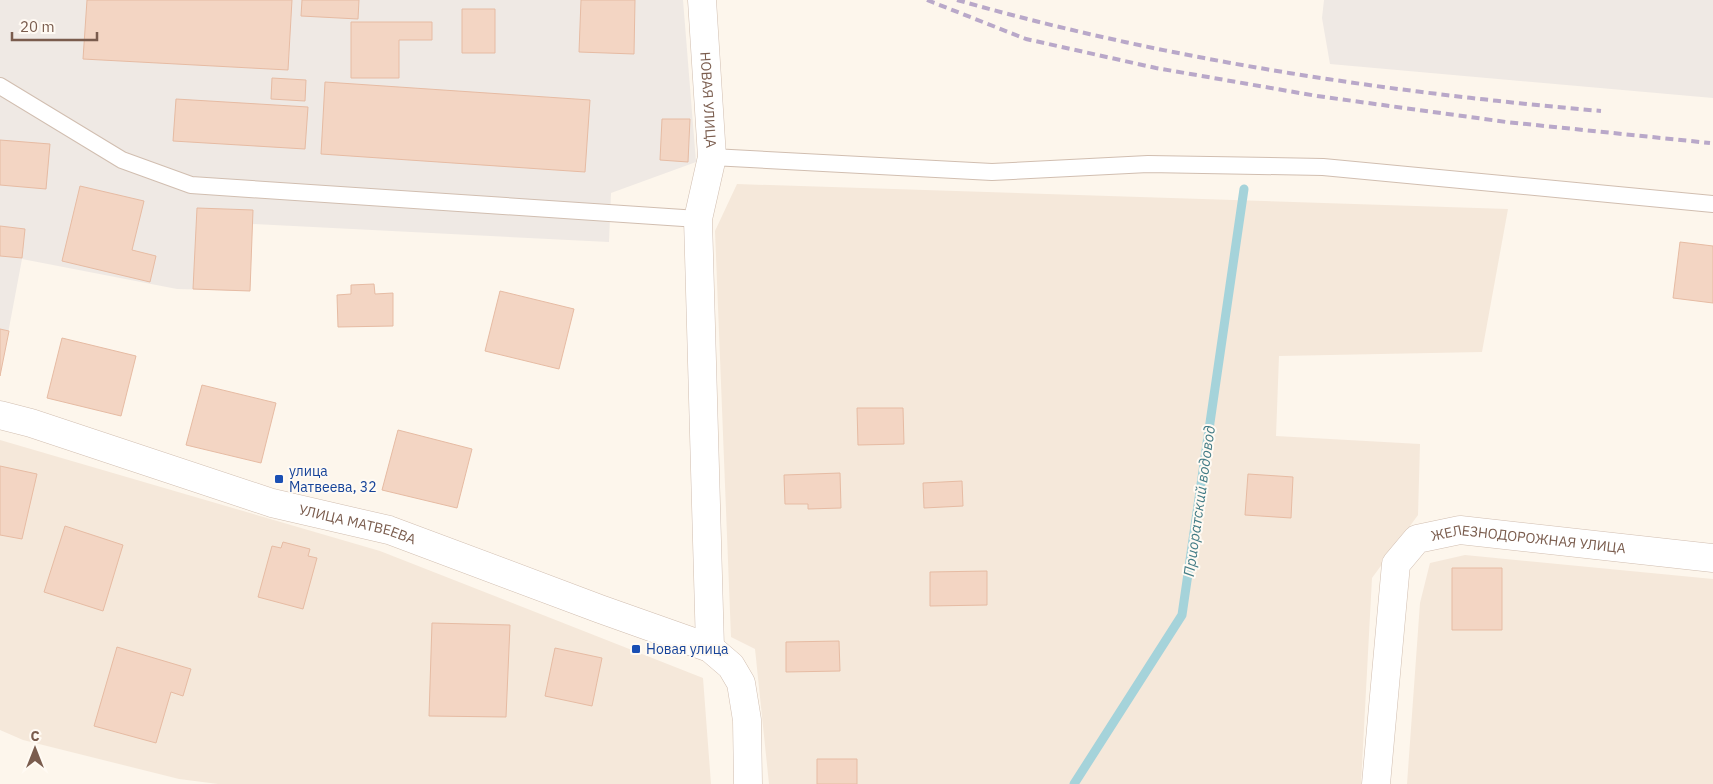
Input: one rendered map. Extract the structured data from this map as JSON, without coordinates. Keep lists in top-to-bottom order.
{
  "streets": {
    "street": ["НОВАЯ УЛИЦА", "УЛИЦА МАТВЕЕВА", "ЖЕЛЕЗНОДОРОЖНАЯ УЛИЦА"]
  },
  "crossings": [
    ["НОВАЯ УЛИЦА", "УЛИЦА МАТВЕЕВА"]
  ],
  "water": ["Приоратский водовод"],
  "places": {
    "transit": ["улица Матвеева, 32", "Новая улица"]
  },
  "scale_bar": "20 m",
  "north": "top"
}
